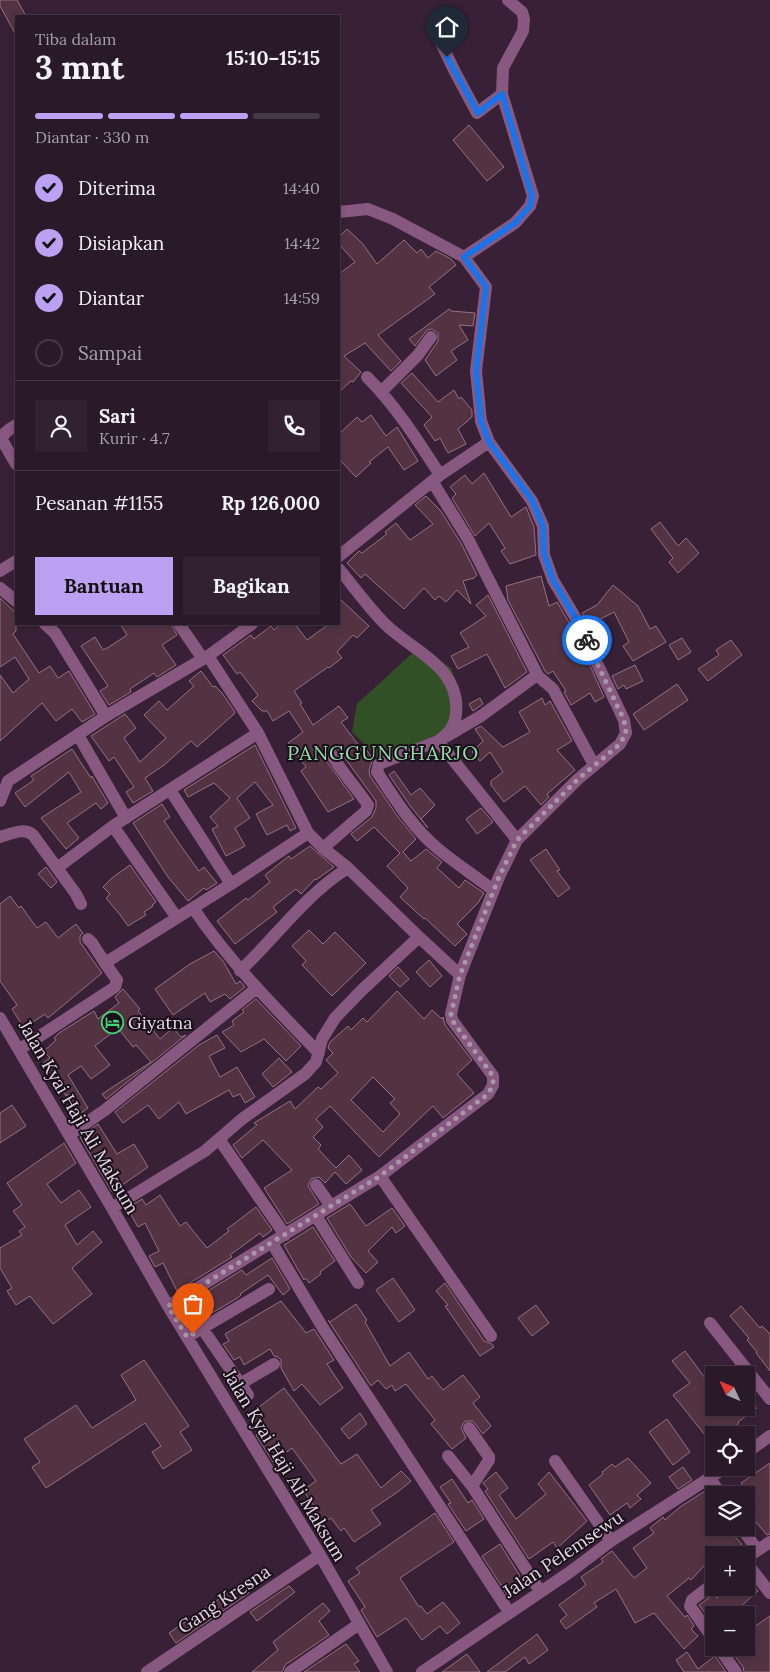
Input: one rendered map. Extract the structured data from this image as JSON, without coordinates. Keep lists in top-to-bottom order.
{
  "streets": {
    "street": ["Jalan Kyai Haji Ali Maksum", "Jalan Pelemsewu", "Gang Kresna"]
  },
  "crossings": [
    ["Jalan Kyai Haji Ali Maksum", "Gang Kresna"]
  ],
  "districts": ["PANGGUNGHARJO"],
  "places": {
    "hotel": ["Giyatna"]
  },
  "north": "top left",
  "page": {
    "heading": ["3 mnt", "Tiba dalam", "15:10–15:15"],
    "panel": [
      "Sari",
      "Kurir · 4.7",
      "Pesanan #1155",
      "Rp 126,000"
    ],
    "bar": "Diantar · 330 m",
    "list": [
      ["Diterima", "14:40"],
      ["Disiapkan", "14:42"],
      ["Diantar", "14:59"],
      "Sampai"
    ],
    "buttons": ["Bantuan", "Bagikan"],
    "map_buttons": ["+", "−"]
  }
}
